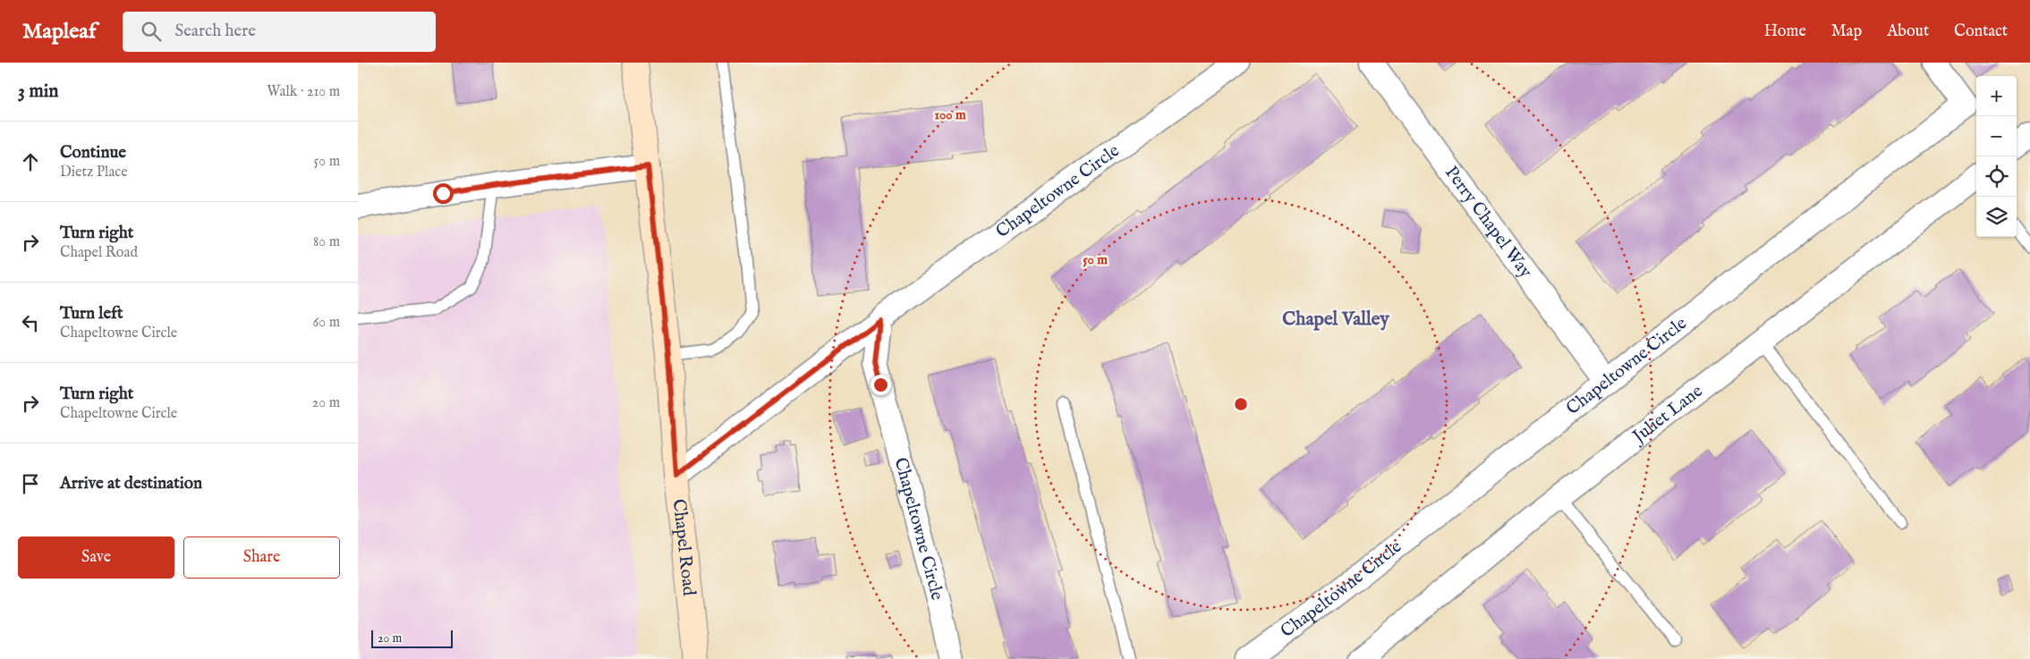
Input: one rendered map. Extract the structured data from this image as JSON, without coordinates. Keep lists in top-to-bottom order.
{
  "streets": {
    "street": [
      "Chapeltowne Circle",
      "Perry Chapel Way",
      "Juliet Lane",
      "Chapel Road"
    ]
  },
  "crossings": [
    ["Chapeltowne Circle", "Perry Chapel Way"],
    ["Chapeltowne Circle", "Chapel Road"]
  ],
  "districts": ["Chapel Valley"],
  "scale_bar": "20 m",
  "page": {
    "header": "Mapleaf",
    "search": "Search here",
    "nav": [
      "Home",
      "Map",
      "About",
      "Contact"
    ],
    "heading": ["3 min", "Walk · 210 m"],
    "map_buttons": ["+", "−"],
    "list": [
      ["Continue", "Dietz Place", "50 m"],
      ["Turn right", "Chapel Road", "80 m"],
      ["Turn left", "Chapeltowne Circle", "60 m"],
      ["Turn right", "Chapeltowne Circle", "20 m"],
      "Arrive at destination"
    ],
    "buttons": ["Save", "Share"],
    "scale": "20 m"
  },
  "rings": ["100 m", "50 m"]
}
